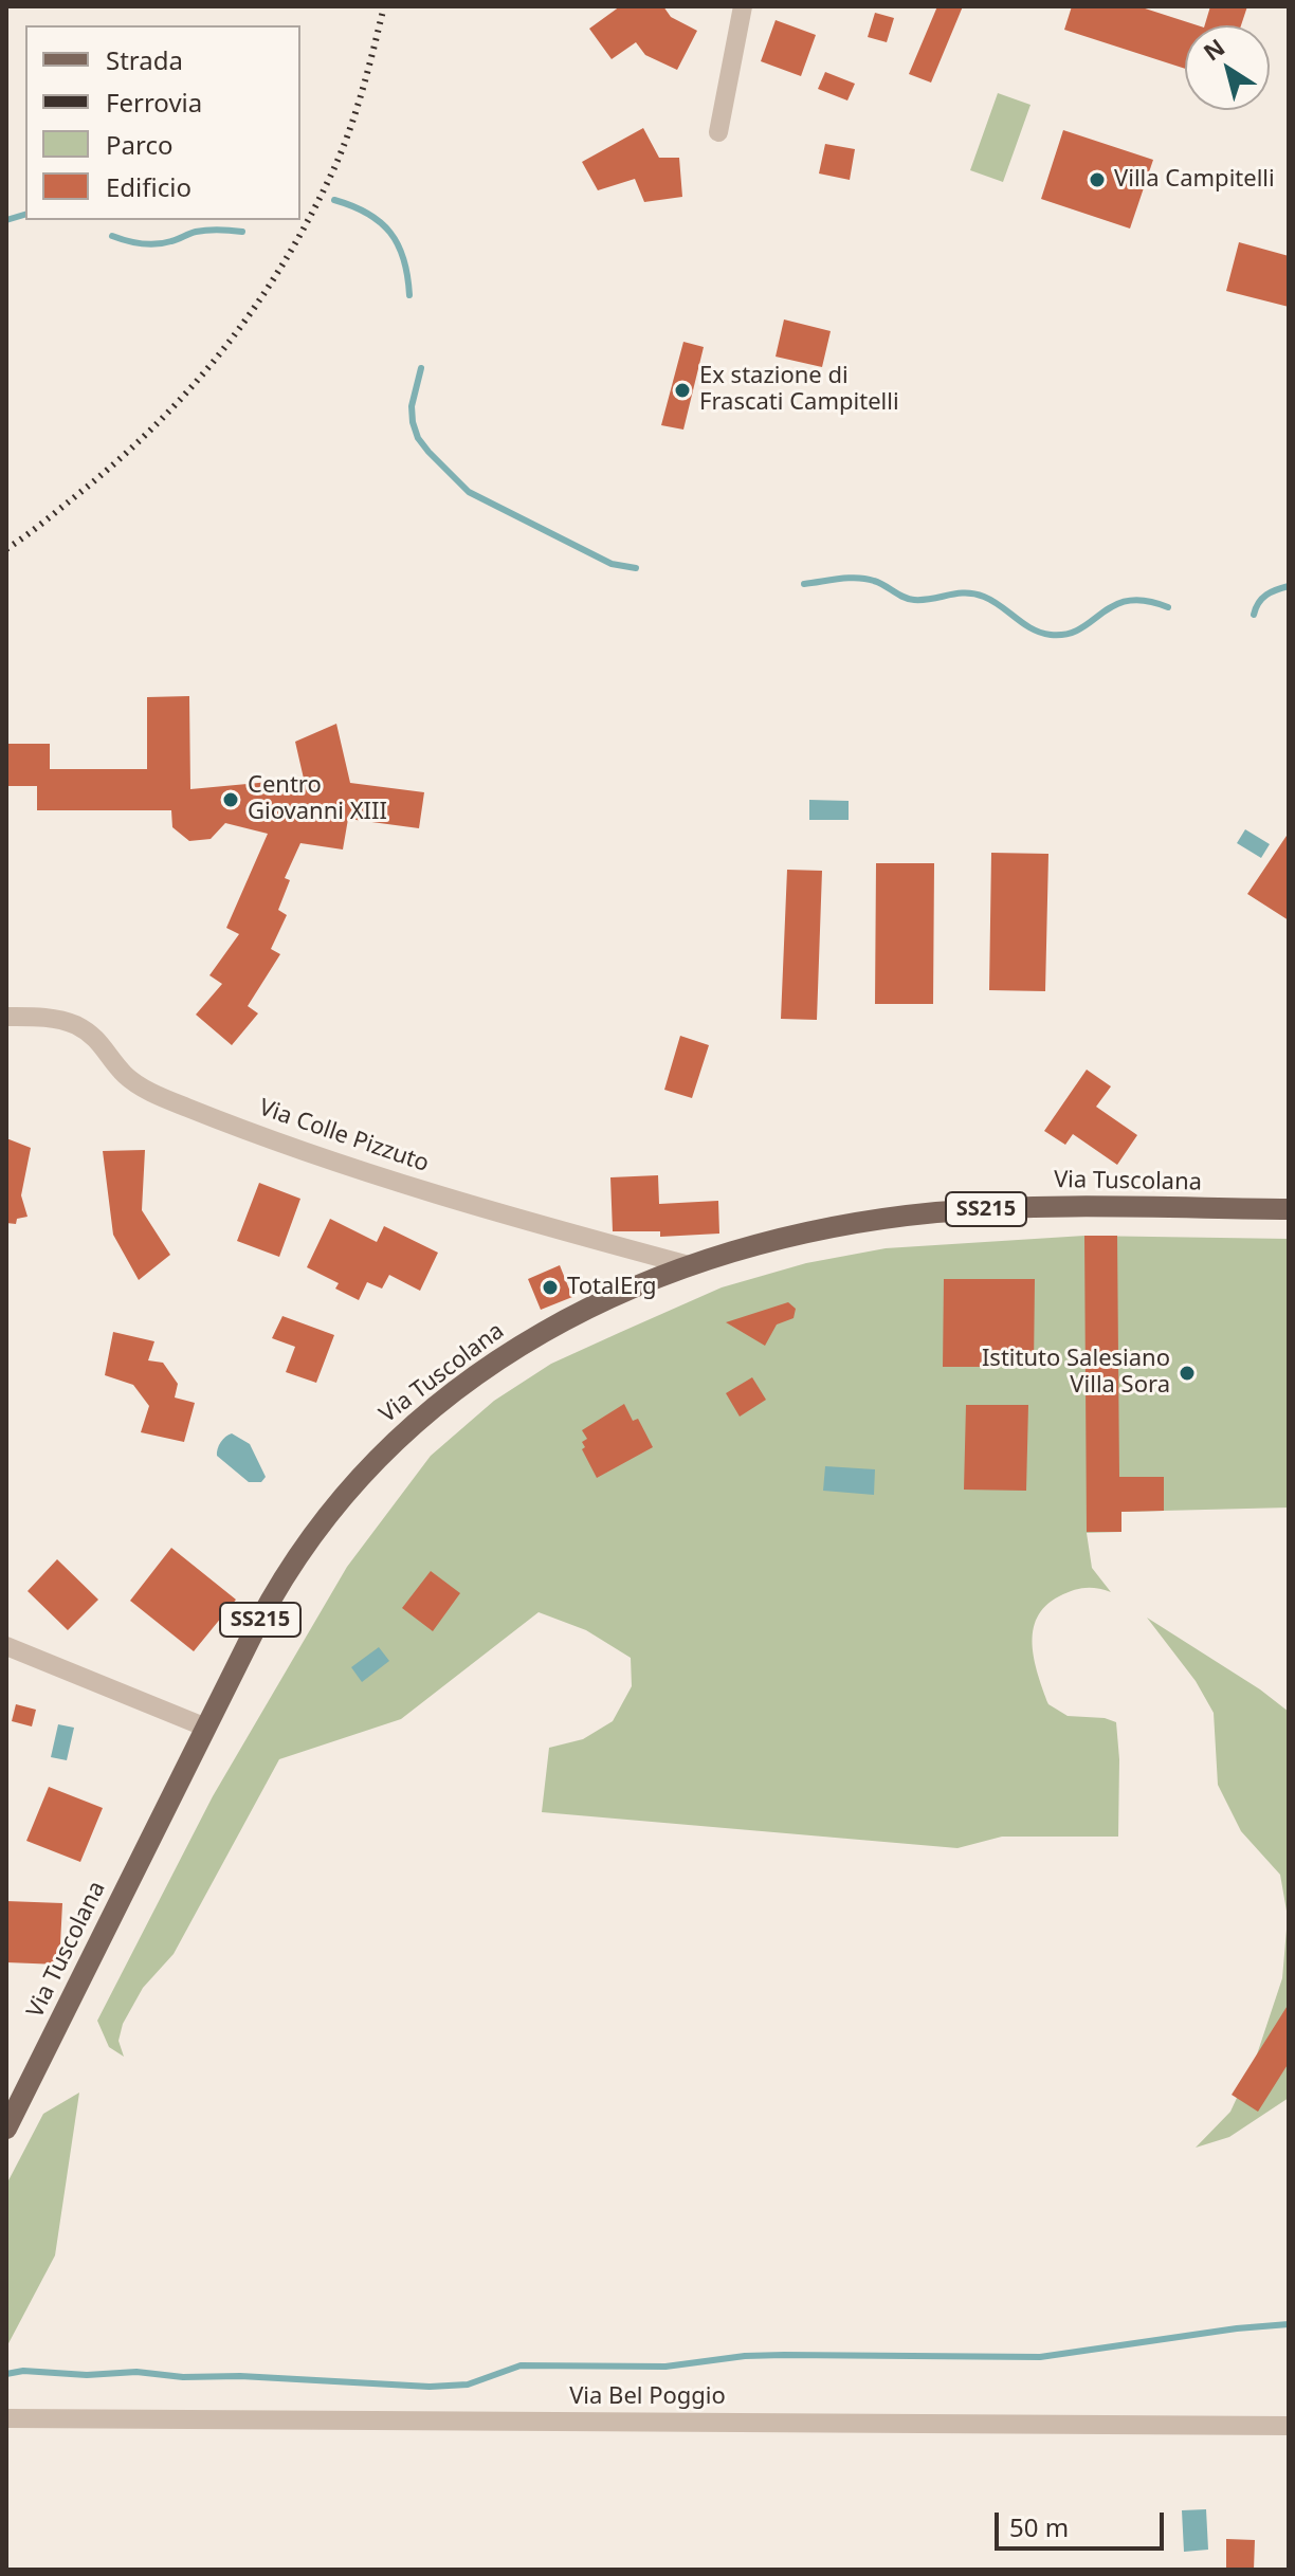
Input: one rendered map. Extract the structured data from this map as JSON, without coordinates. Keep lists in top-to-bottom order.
{
  "streets": {
    "main road": ["Via Tuscolana", "SS215"],
    "street": ["Via Colle Pizzuto", "Via Bel Poggio"]
  },
  "crossings": [
    ["Via Colle Pizzuto", "Via Tuscolana"]
  ],
  "places": [
    "Villa Campitelli",
    "Ex stazione di Frascati Campitelli",
    "Centro Giovanni XIII",
    "TotalErg",
    "Istituto Salesiano Villa Sora"
  ],
  "legend": [
    "Strada",
    "Ferrovia",
    "Parco",
    "Edificio"
  ],
  "scale_bar": "50 m",
  "north": "top left"
}
